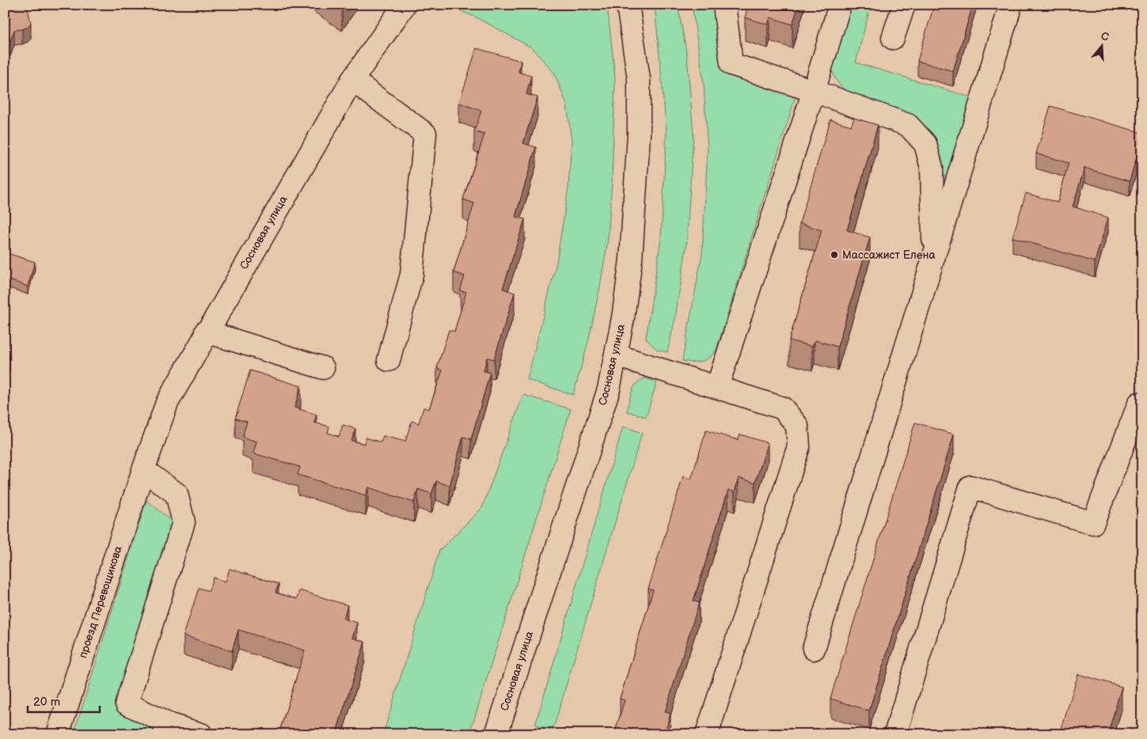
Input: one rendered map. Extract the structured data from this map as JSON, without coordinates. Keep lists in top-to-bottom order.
{
  "streets": {
    "street": ["Сосновая улица", "проезд Перевощикова"]
  },
  "crossings": [
    ["Сосновая улица", "проезд Перевощикова"]
  ],
  "places": ["Массажист Елена"],
  "scale_bar": "20 m",
  "north": "top"
}
